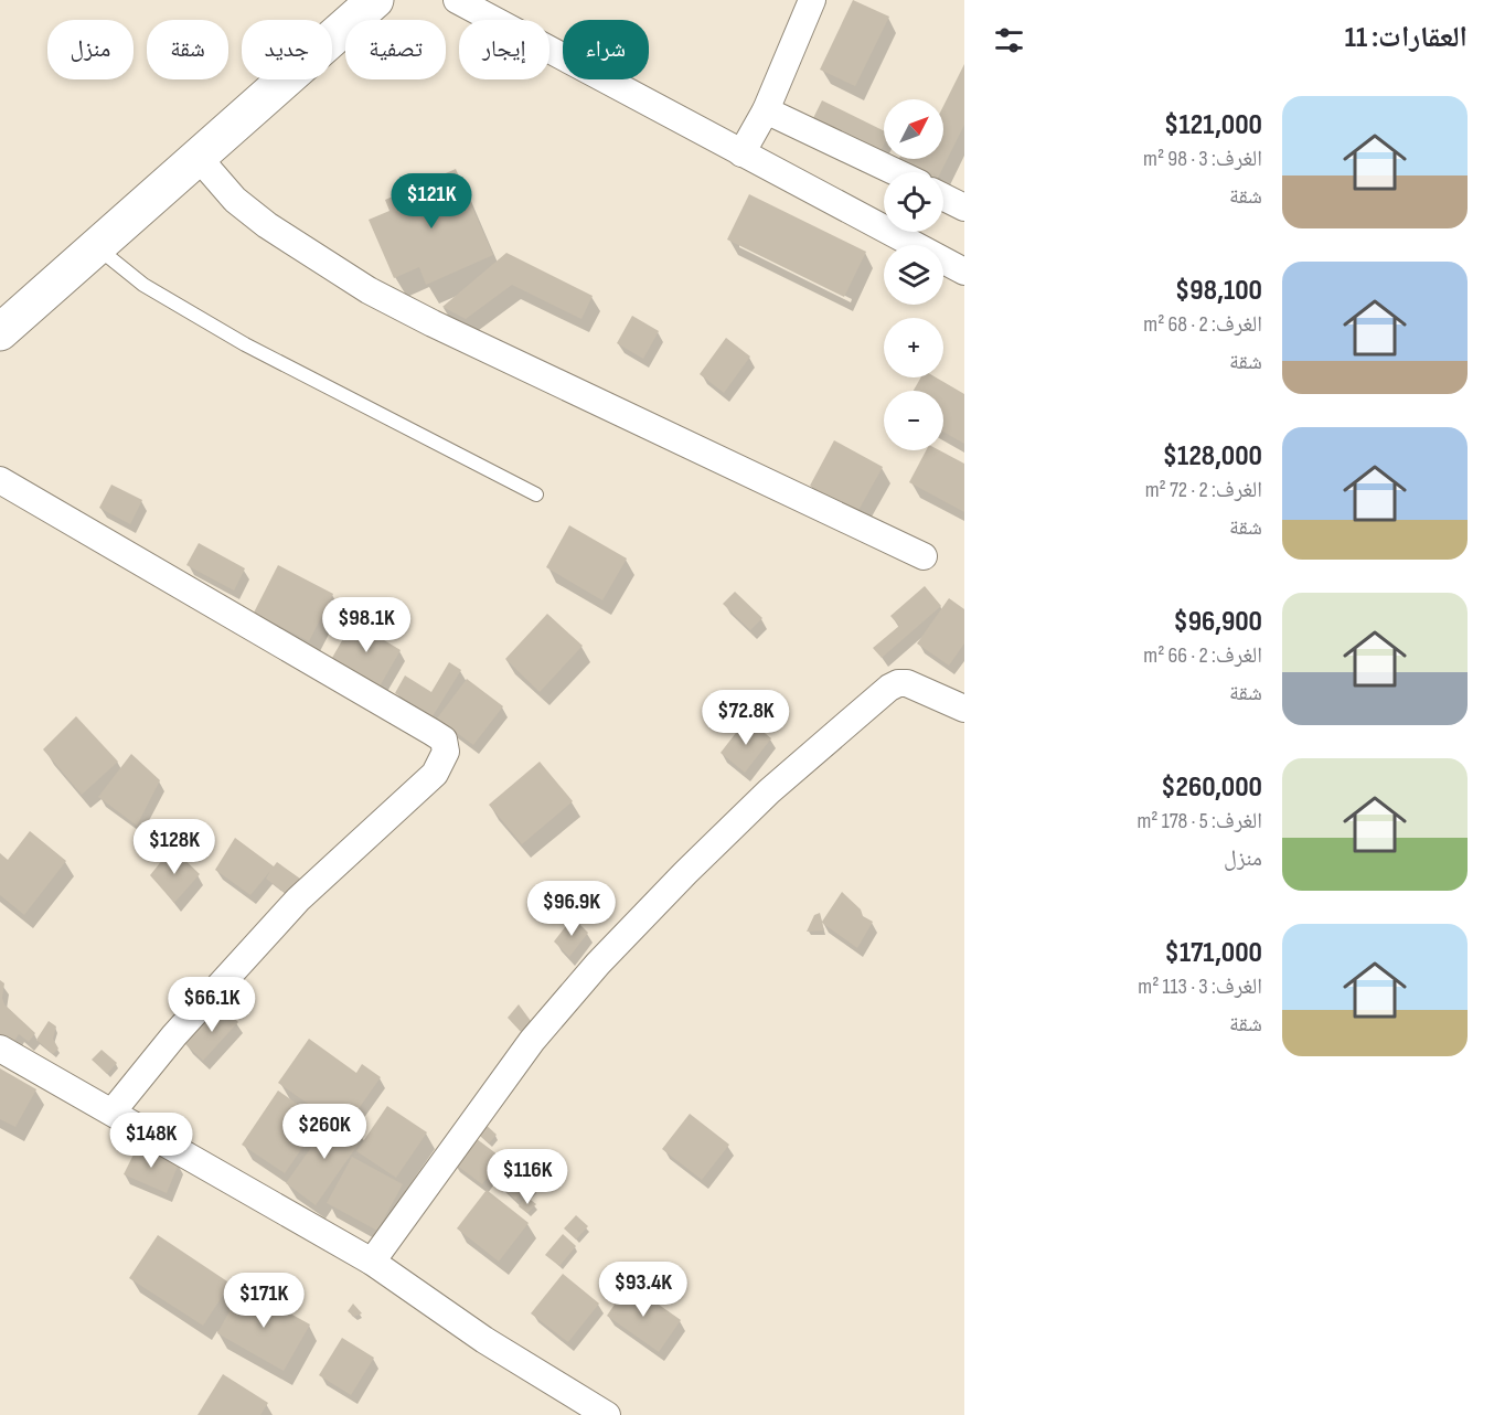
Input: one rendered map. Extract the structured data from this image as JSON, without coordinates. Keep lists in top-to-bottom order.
{
  "north": "top right",
  "page": {
    "heading": "العقارات: 11",
    "chip": [
      "شراء",
      "إيجار",
      "تصفية",
      "جديد",
      "شقة",
      "منزل"
    ],
    "list": [
      {
        "name": "$121,000",
        "note": "الغرف: 3 · 98 m² · شقة"
      },
      {
        "name": "$98,100",
        "note": "الغرف: 2 · 68 m² · شقة"
      },
      {
        "name": "$128,000",
        "note": "الغرف: 2 · 72 m² · شقة"
      },
      {
        "name": "$96,900",
        "note": "الغرف: 2 · 66 m² · شقة"
      },
      {
        "name": "$260,000",
        "note": "الغرف: 5 · 178 m² · منزل"
      },
      {
        "name": "$171,000",
        "note": "الغرف: 3 · 113 m² · شقة"
      }
    ],
    "map_buttons": ["+", "−"],
    "price": [
      "$121K",
      "$98.1K",
      "$72.8K",
      "$128K",
      "$96.9K",
      "$66.1K",
      "$260K",
      "$148K",
      "$116K",
      "$93.4K",
      "$171K"
    ]
  }
}
